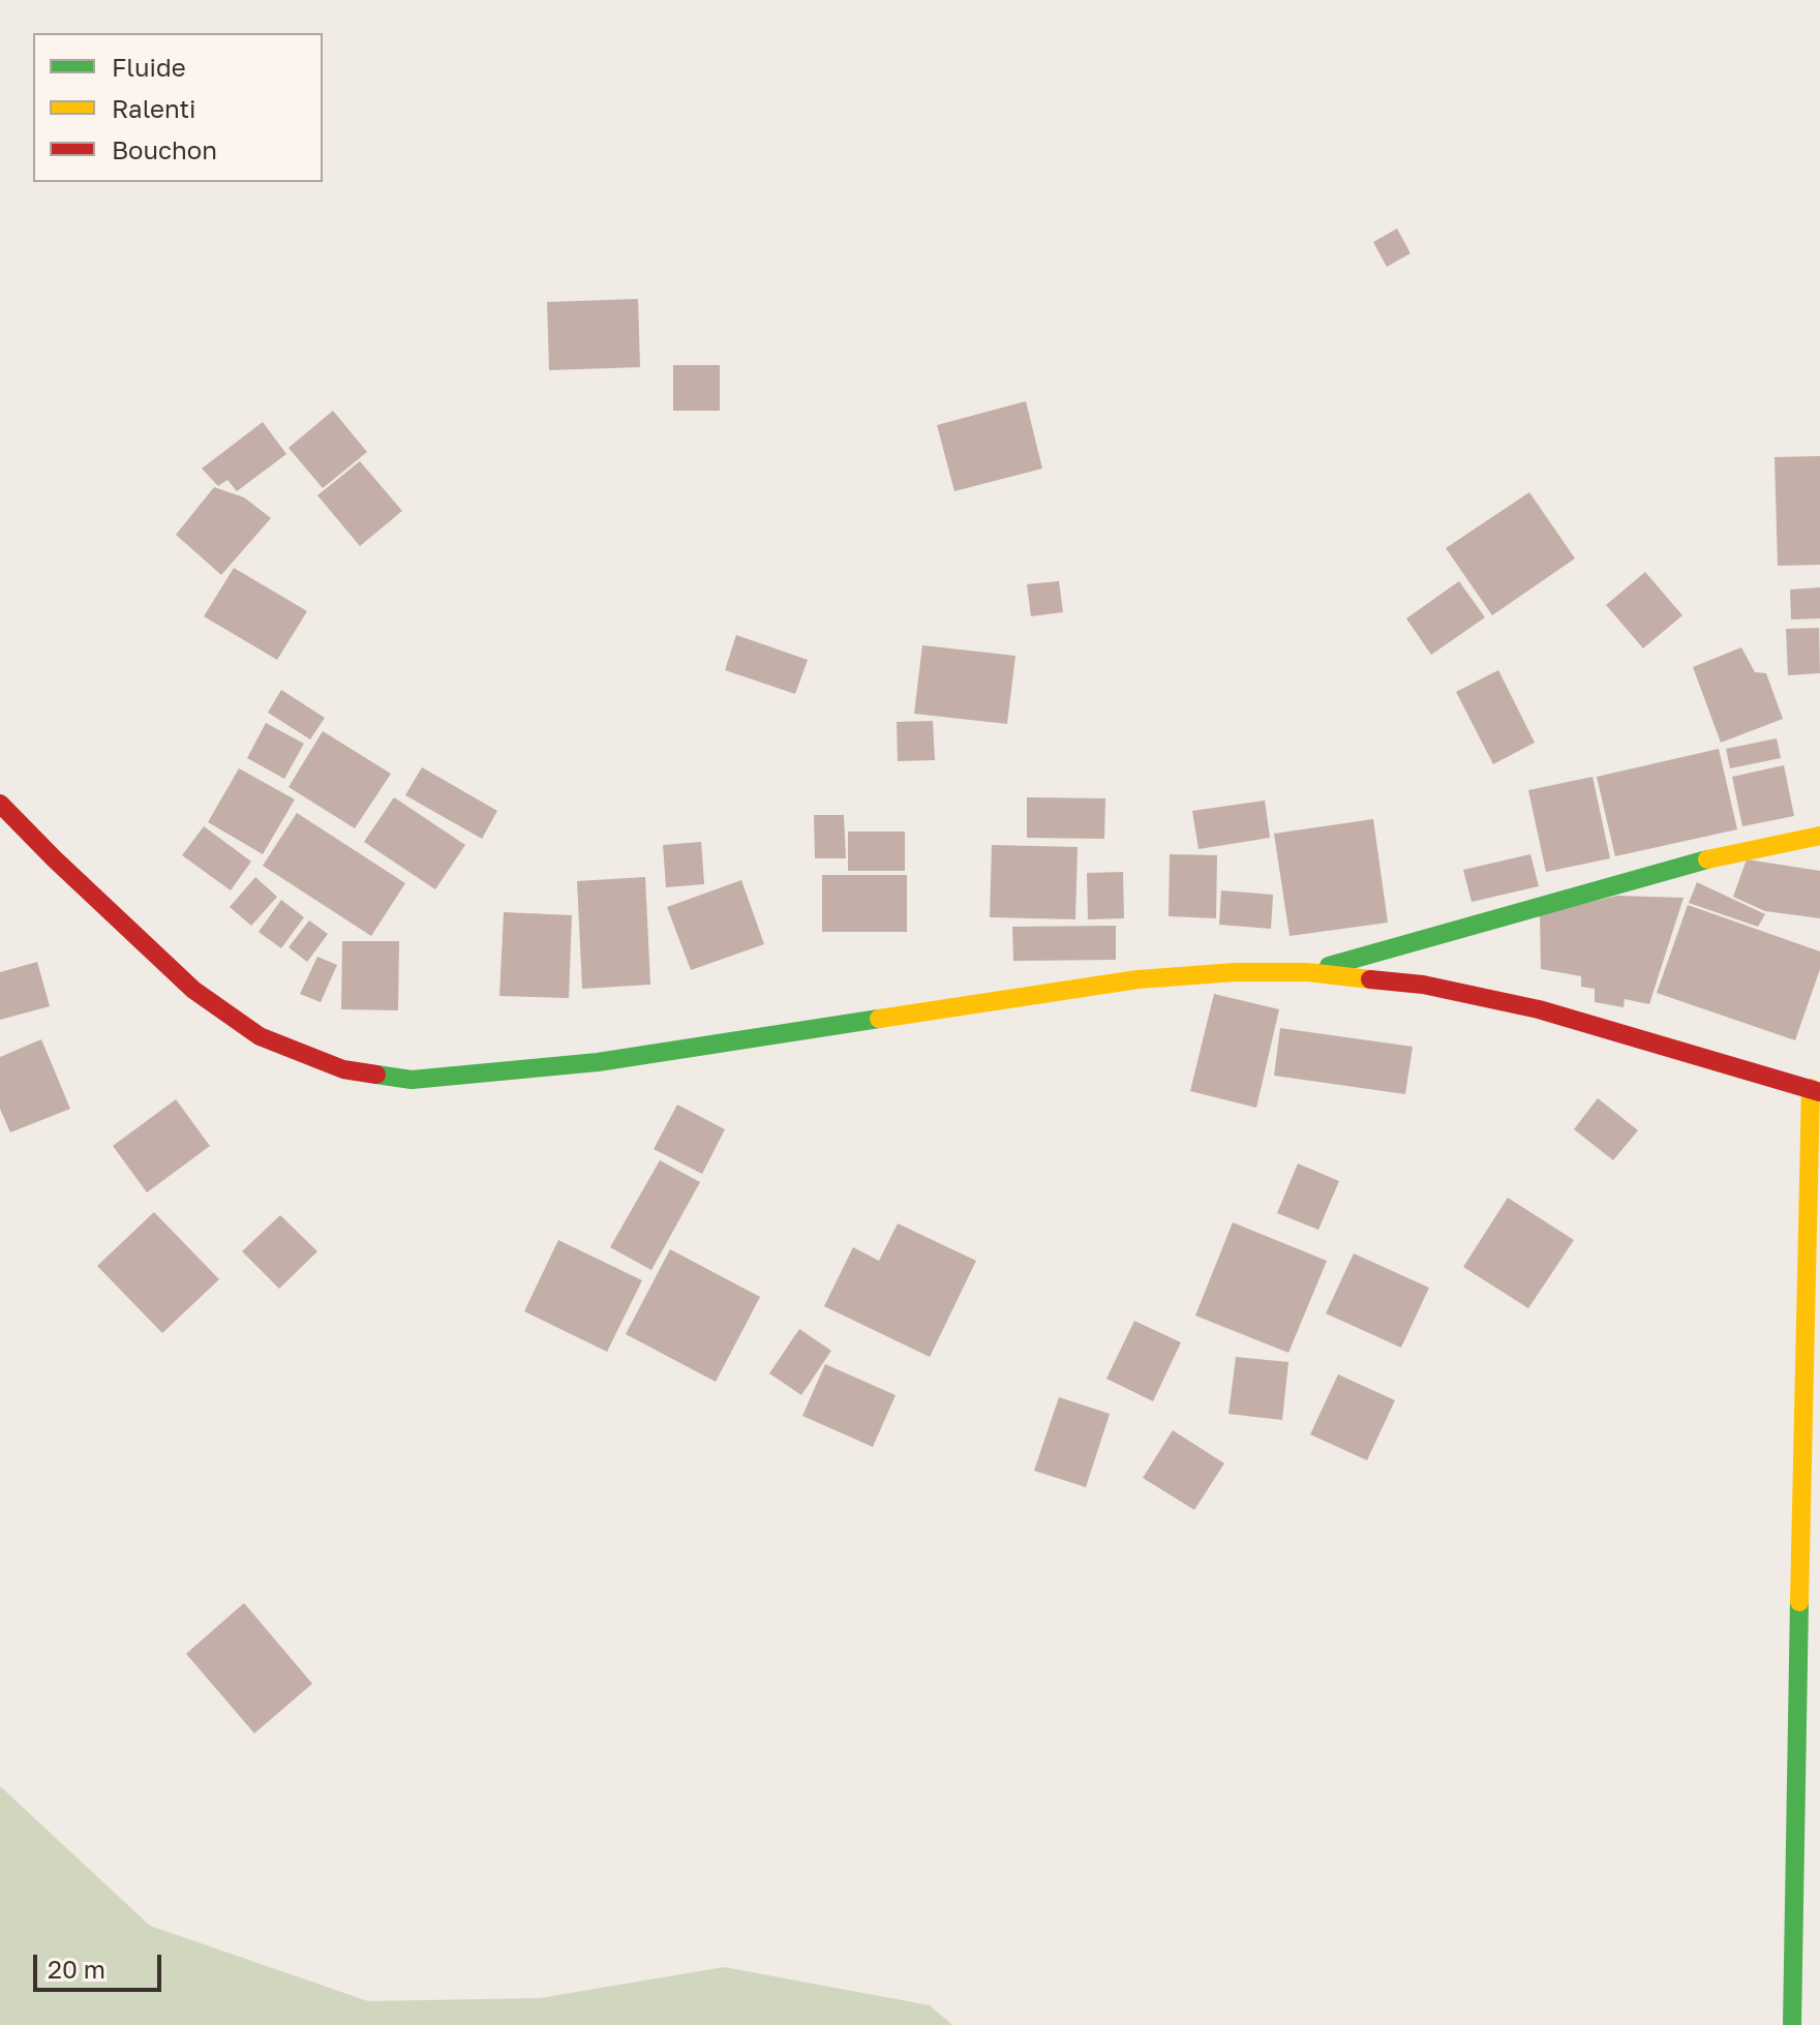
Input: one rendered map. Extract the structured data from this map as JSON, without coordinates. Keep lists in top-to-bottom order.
{
  "legend": ["Fluide", "Ralenti", "Bouchon"],
  "scale_bar": "20 m"
}
